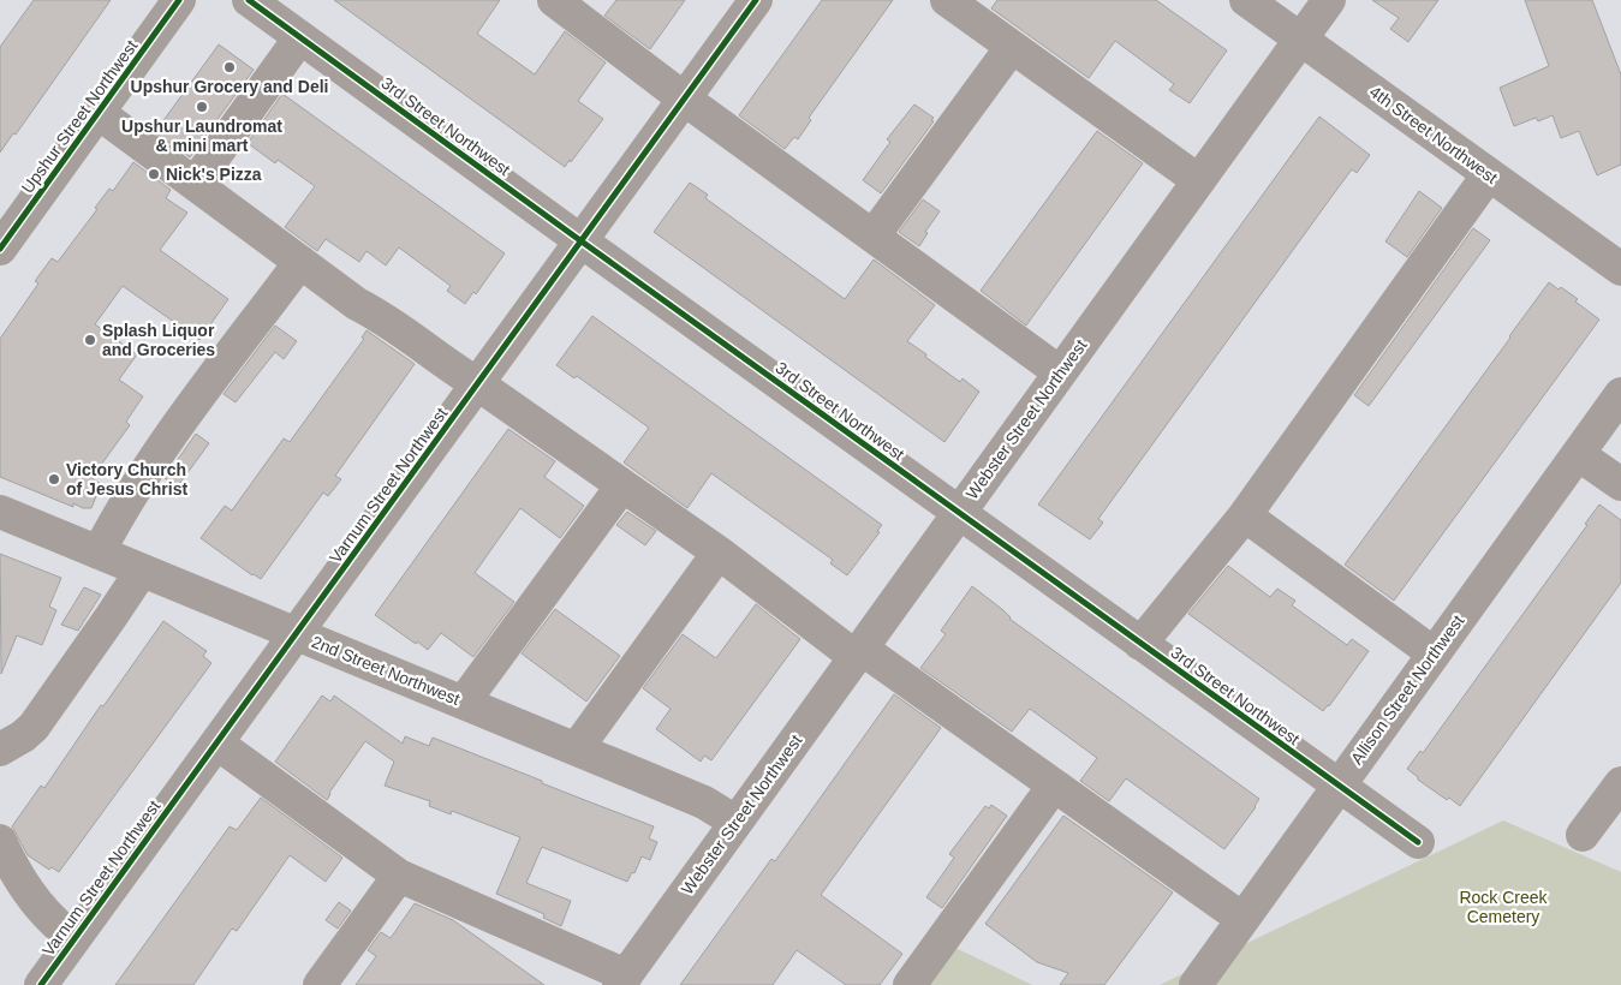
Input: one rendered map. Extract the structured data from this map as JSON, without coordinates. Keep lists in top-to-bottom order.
{
  "streets": {
    "street": [
      "Upshur Street Northwest",
      "3rd Street Northwest",
      "4th Street Northwest",
      "Webster Street Northwest",
      "Varnum Street Northwest",
      "2nd Street Northwest",
      "Allison Street Northwest"
    ]
  },
  "crossings": [
    ["3rd Street Northwest", "Webster Street Northwest"],
    ["3rd Street Northwest", "Varnum Street Northwest"],
    ["3rd Street Northwest", "Allison Street Northwest"],
    ["4th Street Northwest", "Webster Street Northwest"],
    ["Webster Street Northwest", "2nd Street Northwest"],
    ["Varnum Street Northwest", "2nd Street Northwest"]
  ],
  "parks": ["Rock Creek Cemetery"],
  "places": [
    "Upshur Grocery and Deli",
    "Upshur Laundromat & mini mart",
    "Nick's Pizza",
    "Splash Liquor and Groceries",
    "Victory Church of Jesus Christ"
  ]
}
